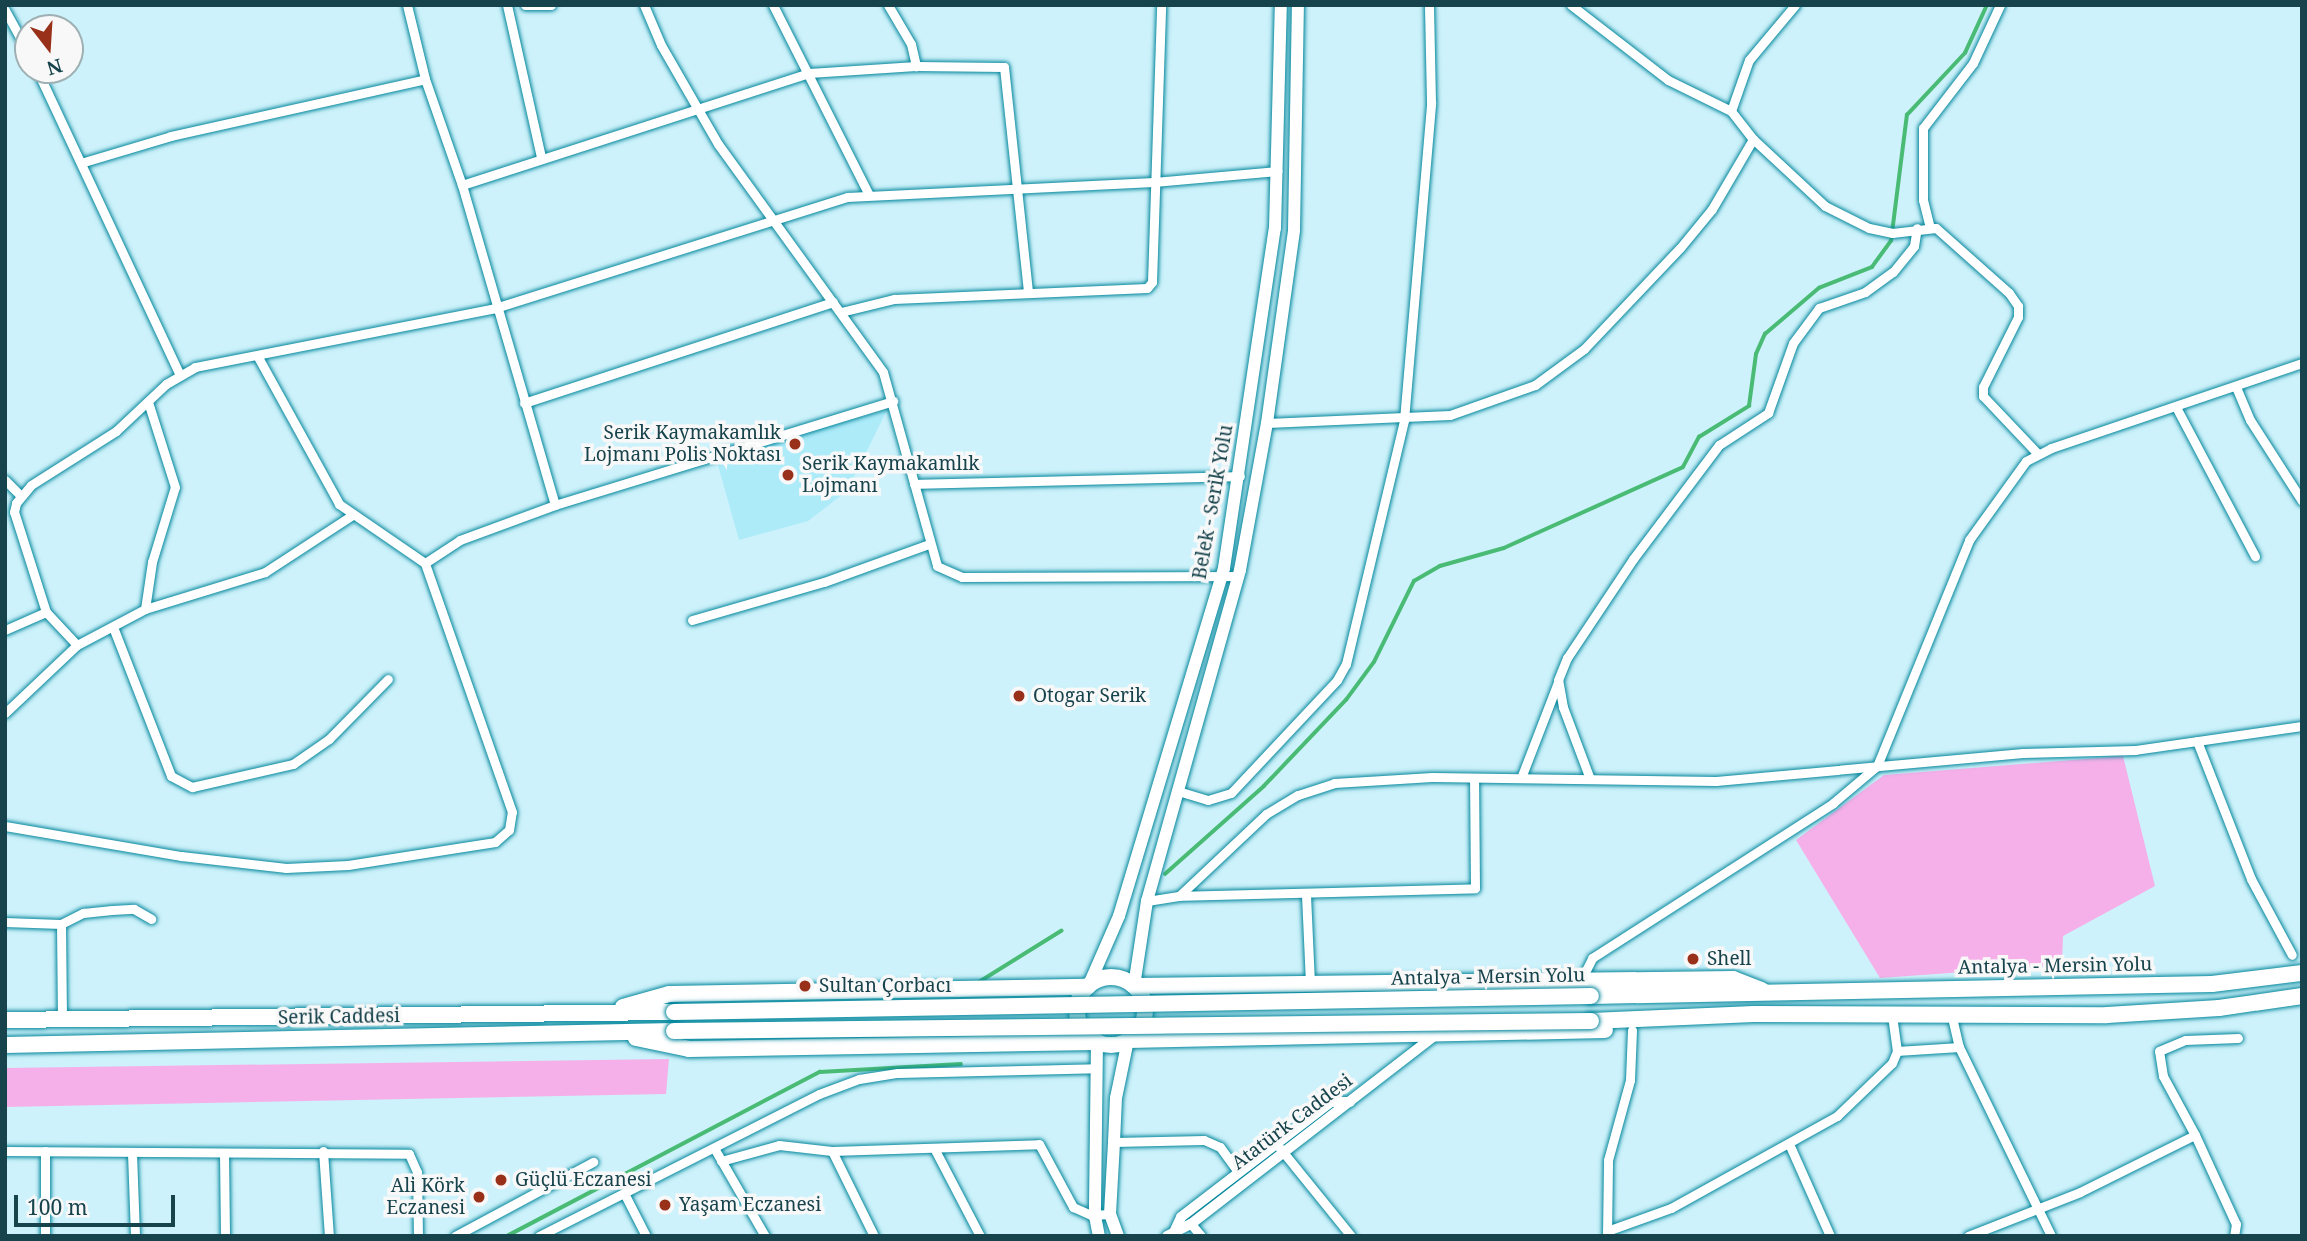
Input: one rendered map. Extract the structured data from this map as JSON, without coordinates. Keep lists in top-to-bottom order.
{
  "streets": {
    "highway": ["Antalya - Mersin Yolu", "Serik Caddesi"],
    "main road": ["Belek - Serik Yolu"],
    "street": ["Atatürk Caddesi"]
  },
  "crossings": [
    ["Antalya - Mersin Yolu", "Serik Caddesi"]
  ],
  "places": [
    "Serik Kaymakamlık Lojmanı Polis Noktası",
    "Serik Kaymakamlık Lojmanı",
    "Otogar Serik",
    "Shell",
    "Sultan Çorbacı",
    "Güçlü Eczanesi",
    "Ali Körk Eczanesi",
    "Yaşam Eczanesi"
  ],
  "scale_bar": "100 m",
  "north": "bottom"
}
